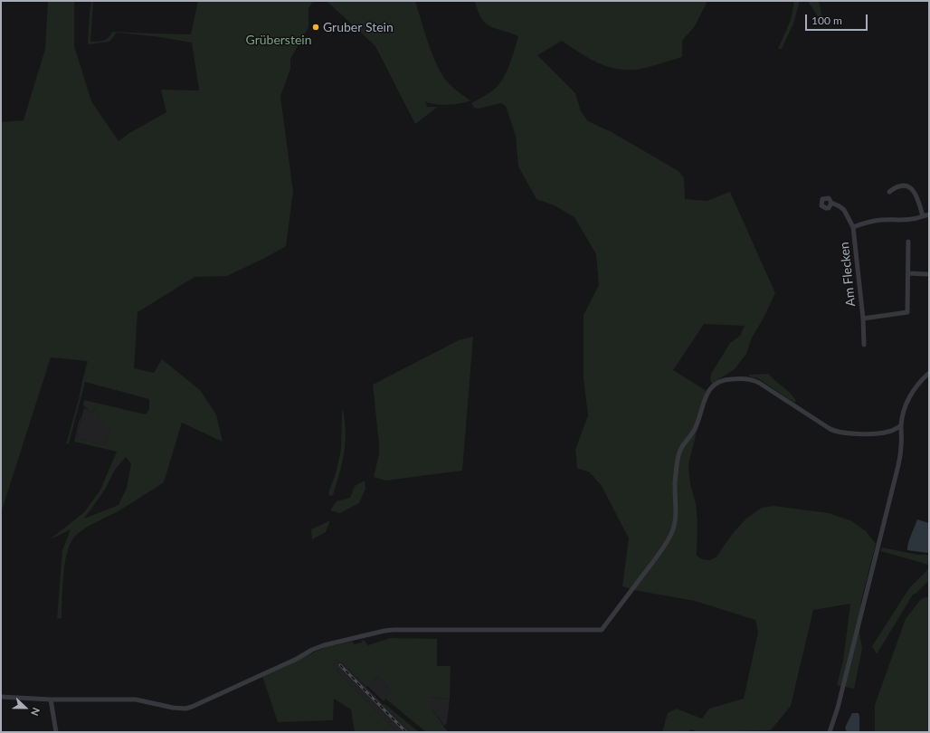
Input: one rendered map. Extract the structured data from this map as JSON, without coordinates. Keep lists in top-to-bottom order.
{
  "streets": {
    "street": ["Am Flecken"]
  },
  "parks": ["Grüberstein"],
  "places": ["Gruber Stein"],
  "scale_bar": "100 m",
  "north": "right"
}
